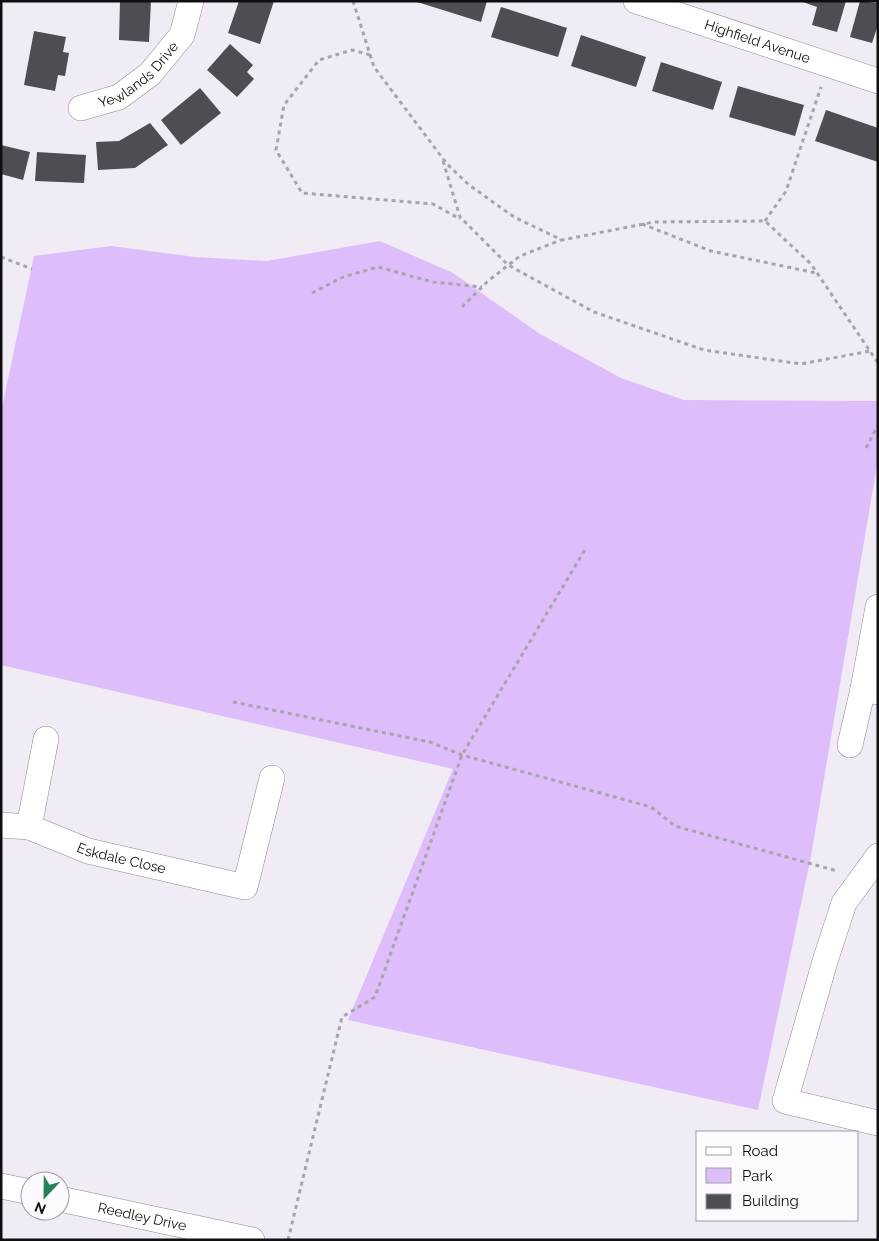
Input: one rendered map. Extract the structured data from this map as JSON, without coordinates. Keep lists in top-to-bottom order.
{
  "streets": {
    "street": [
      "Highfield Avenue",
      "Yewlands Drive",
      "Eskdale Close",
      "Reedley Drive"
    ]
  },
  "legend": ["Road", "Park", "Building"],
  "north": "bottom"
}
